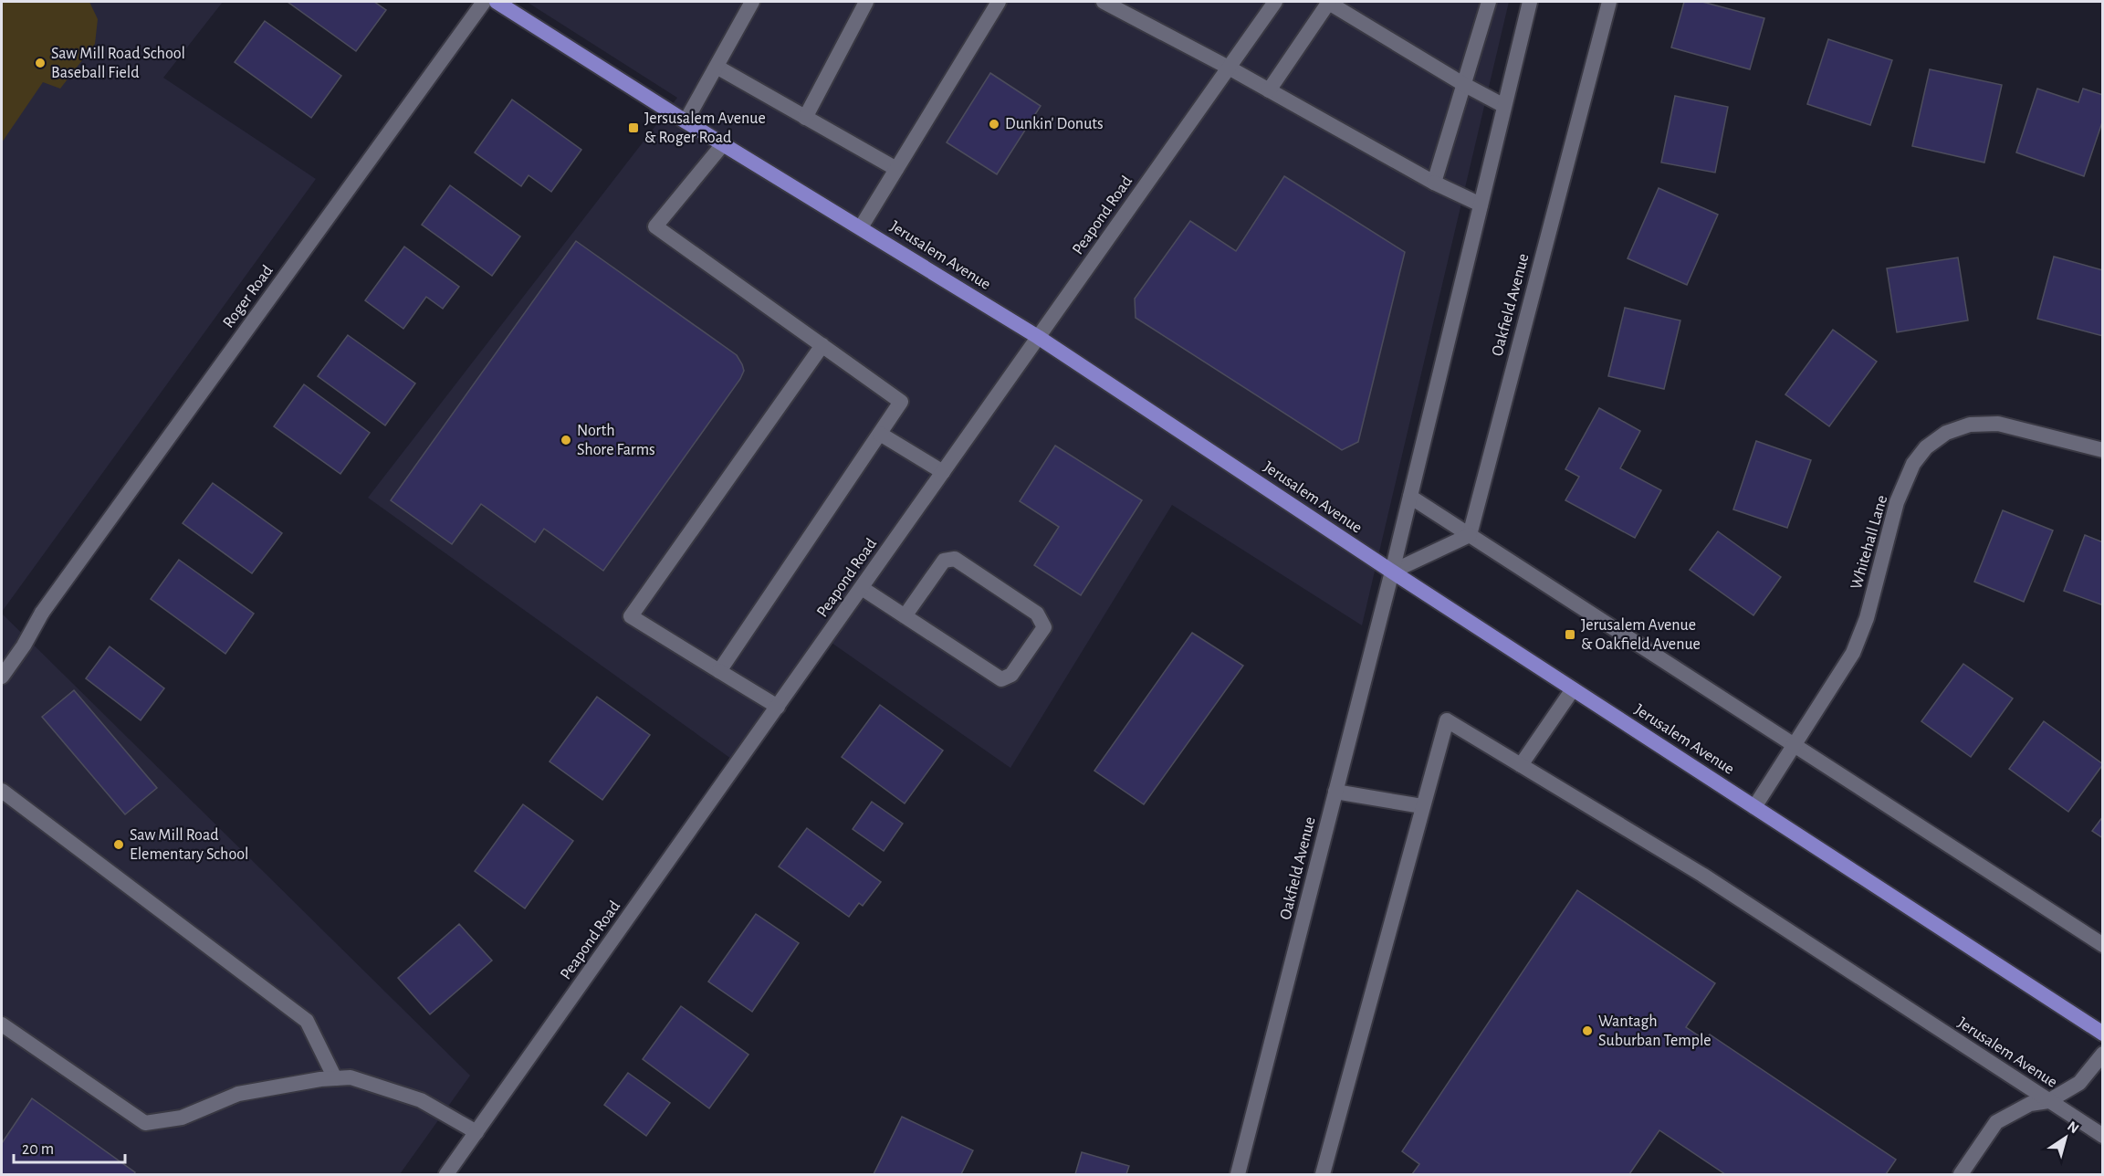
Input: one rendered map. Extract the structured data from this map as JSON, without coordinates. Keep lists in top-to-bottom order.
{
  "streets": {
    "main road": ["Jerusalem Avenue"],
    "street": [
      "Peapond Road",
      "Roger Road",
      "Oakfield Avenue",
      "Whitehall Lane"
    ]
  },
  "crossings": [
    ["Peapond Road", "Jerusalem Avenue"],
    ["Jerusalem Avenue", "Oakfield Avenue"],
    ["Jerusalem Avenue", "Whitehall Lane"]
  ],
  "places": {
    "other": [
      "Saw Mill Road School Baseball Field",
      "Dunkin' Donuts",
      "North Shore Farms",
      "Saw Mill Road Elementary School",
      "Wantagh Suburban Temple"
    ],
    "transit": ["Jersusalem Avenue & Roger Road", "Jerusalem Avenue & Oakfield Avenue"]
  },
  "scale_bar": "20 m",
  "north": "top right"
}
